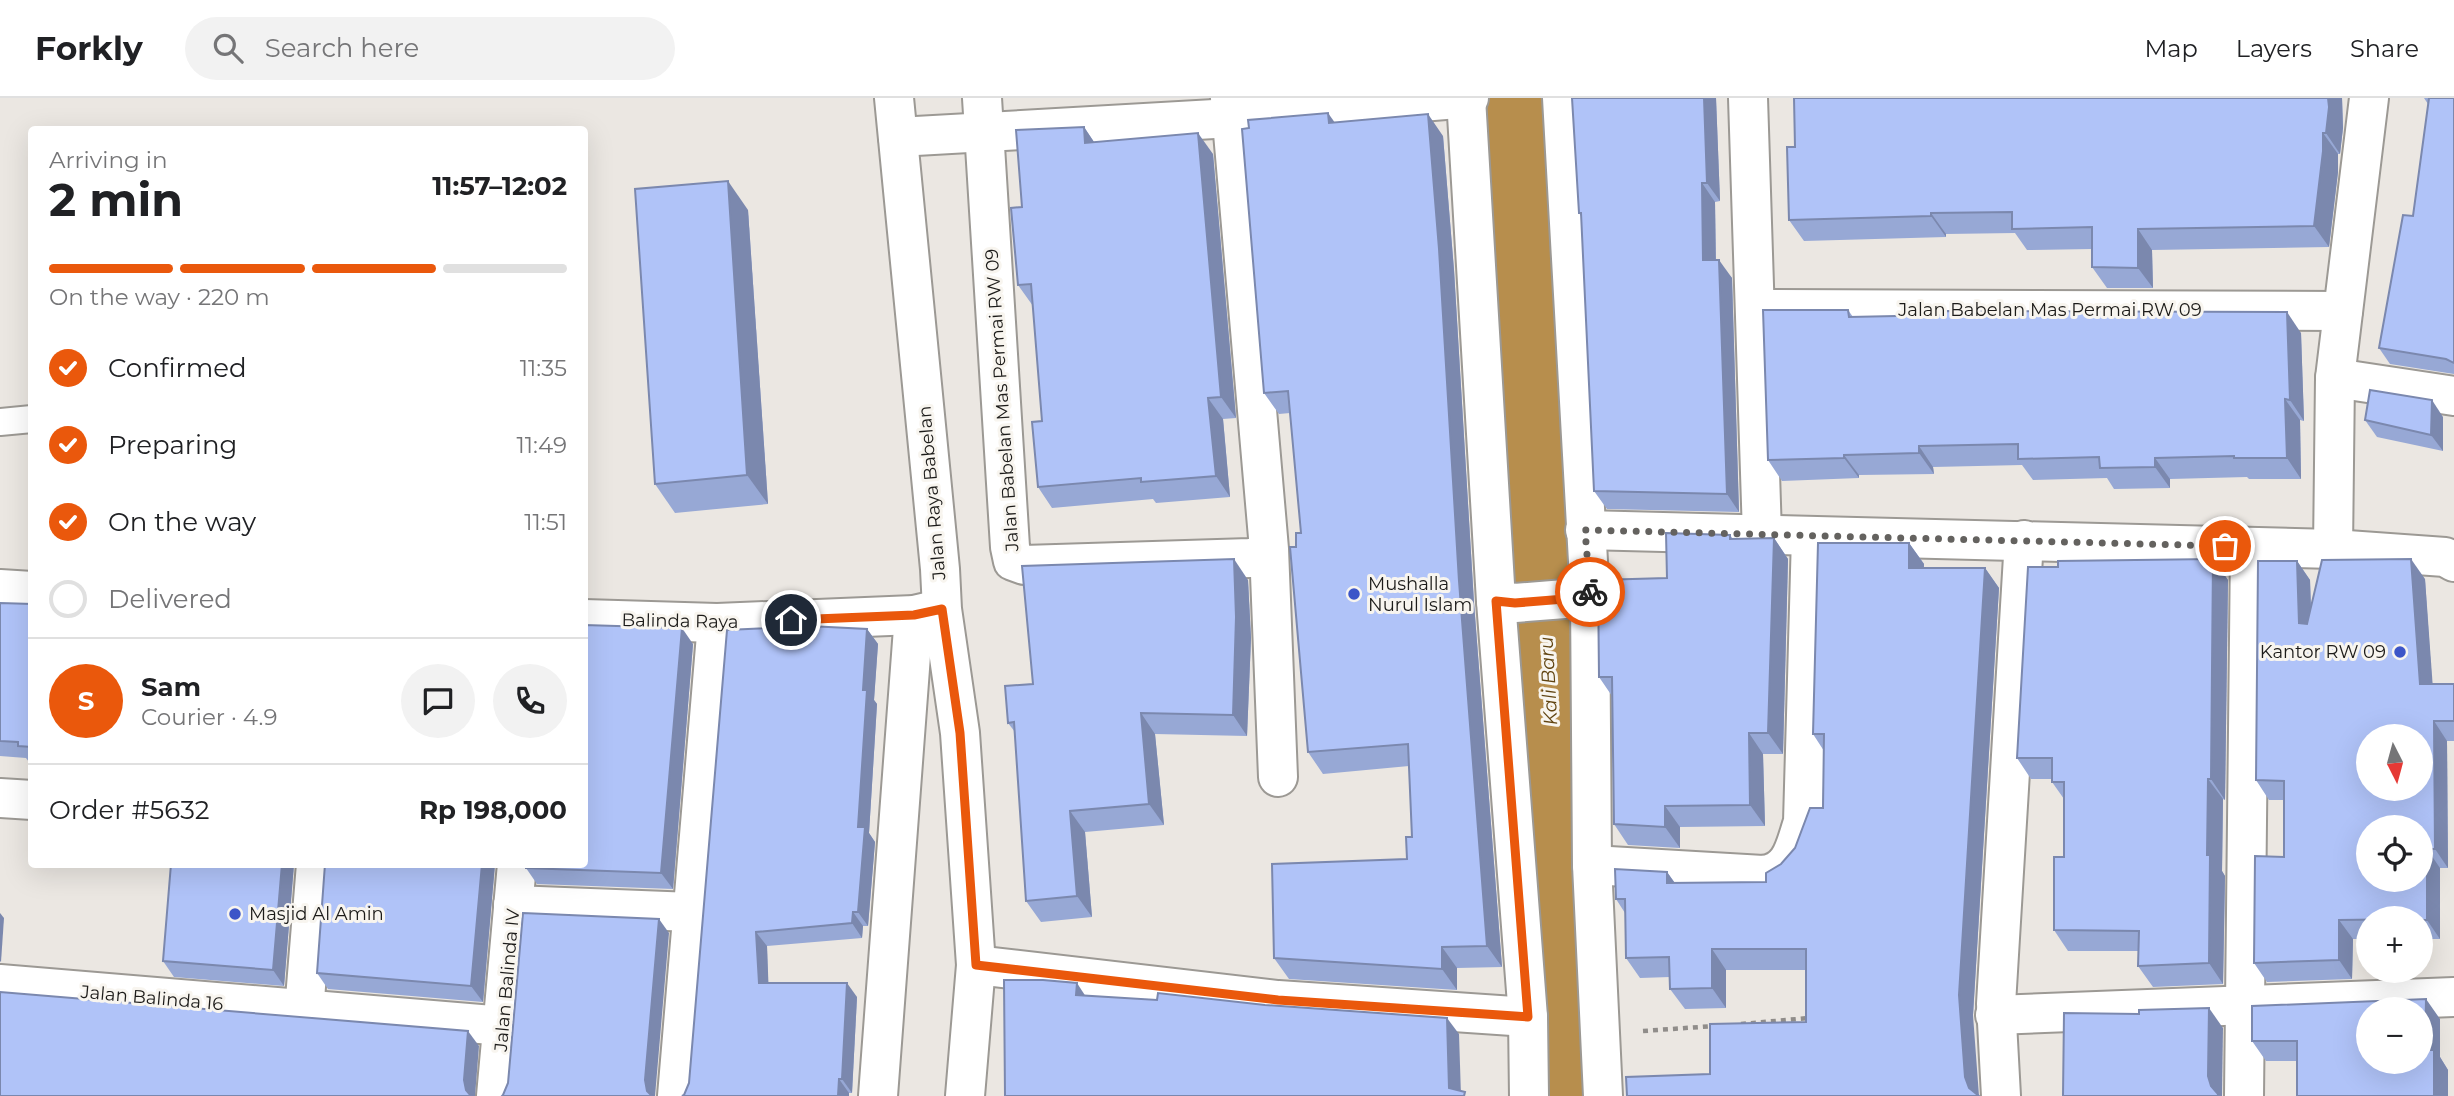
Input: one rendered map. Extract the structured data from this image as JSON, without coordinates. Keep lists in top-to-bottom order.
{
  "streets": {
    "street": [
      "Jalan Babelan Mas Permai RW 09",
      "Jalan Raya Babelan",
      "Balinda Raya",
      "Jalan Balinda IV",
      "Jalan Balinda 16"
    ]
  },
  "crossings": [
    ["Jalan Raya Babelan", "Balinda Raya"],
    ["Jalan Balinda IV", "Jalan Balinda 16"]
  ],
  "water": ["Kali Baru"],
  "places": ["Mushalla Nurul Islam", "Kantor RW 09", "Masjid Al Amin"],
  "north": "bottom",
  "page": {
    "header": "Forkly",
    "search": "Search here",
    "nav": ["Map", "Layers", "Share"],
    "heading": ["2 min", "Arriving in", "11:57–12:02"],
    "panel": [
      "Sam",
      "Courier · 4.9",
      "Order #5632",
      "Rp 198,000"
    ],
    "bar": "On the way · 220 m",
    "list": [
      ["Confirmed", "11:35"],
      ["Preparing", "11:49"],
      ["On the way", "11:51"],
      "Delivered"
    ],
    "round": "S",
    "map_buttons": ["+", "−"]
  }
}
